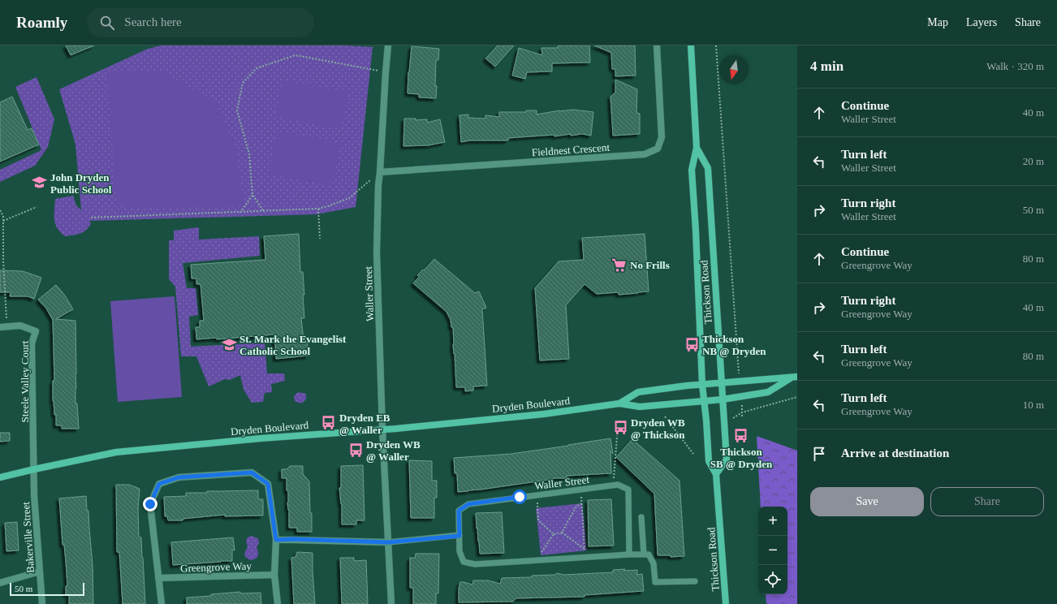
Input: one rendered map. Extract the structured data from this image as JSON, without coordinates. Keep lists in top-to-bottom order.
{
  "streets": {
    "street": [
      "Fieldnest Crescent",
      "Thickson Road",
      "Waller Street",
      "Steele Valley Court",
      "Dryden Boulevard",
      "Bakerville Street",
      "Greengrove Way"
    ]
  },
  "crossings": [
    ["Fieldnest Crescent", "Waller Street"],
    ["Thickson Road", "Dryden Boulevard"],
    ["Waller Street", "Dryden Boulevard"],
    ["Steele Valley Court", "Dryden Boulevard"],
    ["Steele Valley Court", "Bakerville Street"],
    ["Dryden Boulevard", "Bakerville Street"]
  ],
  "places": {
    "school or university": ["John Dryden Public School", "St. Mark the Evangelist Catholic School"],
    "supermarket": ["No Frills"],
    "bus stop": [
      "Thickson NB @ Dryden",
      "Dryden EB @ Waller",
      "Dryden WB @ Thickson",
      "Thickson SB @ Dryden",
      "Dryden WB @ Waller"
    ]
  },
  "scale_bar": "50 m",
  "north": "bottom",
  "page": {
    "header": "Roamly",
    "search": "Search here",
    "nav": ["Map", "Layers", "Share"],
    "heading": ["4 min", "Walk · 320 m"],
    "list": [
      ["Continue", "Waller Street", "40 m"],
      ["Turn left", "Waller Street", "20 m"],
      ["Turn right", "Waller Street", "50 m"],
      ["Continue", "Greengrove Way", "80 m"],
      ["Turn right", "Greengrove Way", "40 m"],
      ["Turn left", "Greengrove Way", "80 m"],
      ["Turn left", "Greengrove Way", "10 m"],
      "Arrive at destination"
    ],
    "buttons": ["Save", "Share"],
    "map_buttons": ["+", "−"],
    "scale": "50 m"
  }
}
